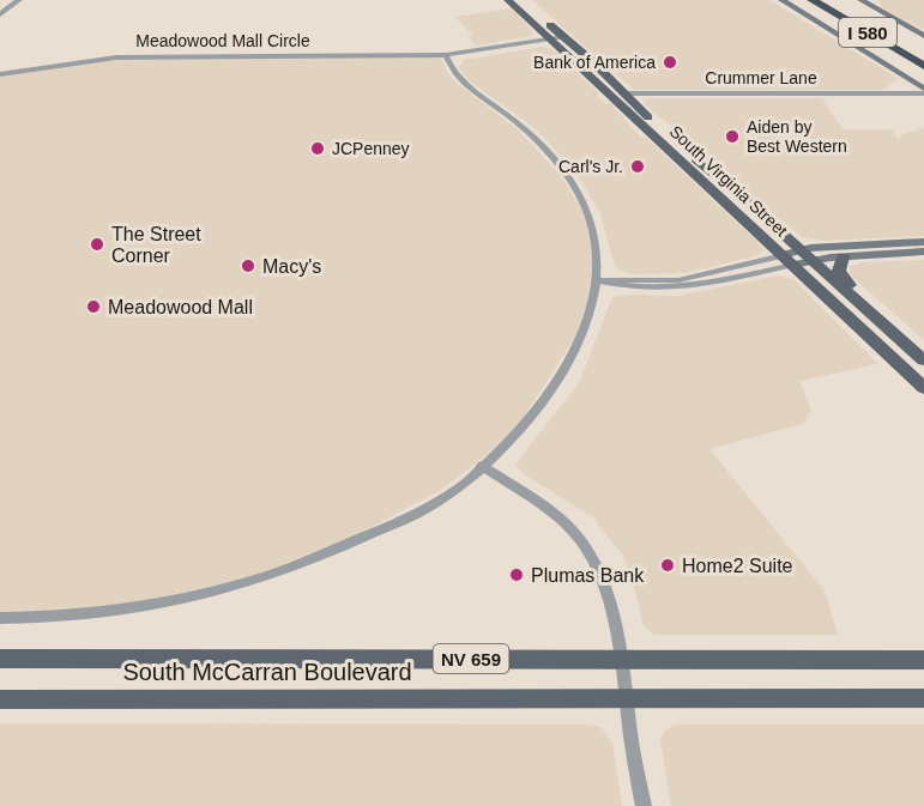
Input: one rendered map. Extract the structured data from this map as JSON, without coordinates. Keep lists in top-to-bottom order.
{
  "streets": {
    "highway": ["I 580"],
    "main road": ["South Virginia Street", "NV 659", "South McCarran Boulevard"],
    "street": ["Meadowood Mall Circle", "Crummer Lane"]
  },
  "crossings": [
    ["Meadowood Mall Circle", "South Virginia Street"],
    ["Crummer Lane", "South Virginia Street"]
  ],
  "places": [
    "Bank of America",
    "Aiden by Best Western",
    "JCPenney",
    "Carl's Jr.",
    "The Street Corner",
    "Macy's",
    "Meadowood Mall",
    "Home2 Suite",
    "Plumas Bank"
  ]
}
